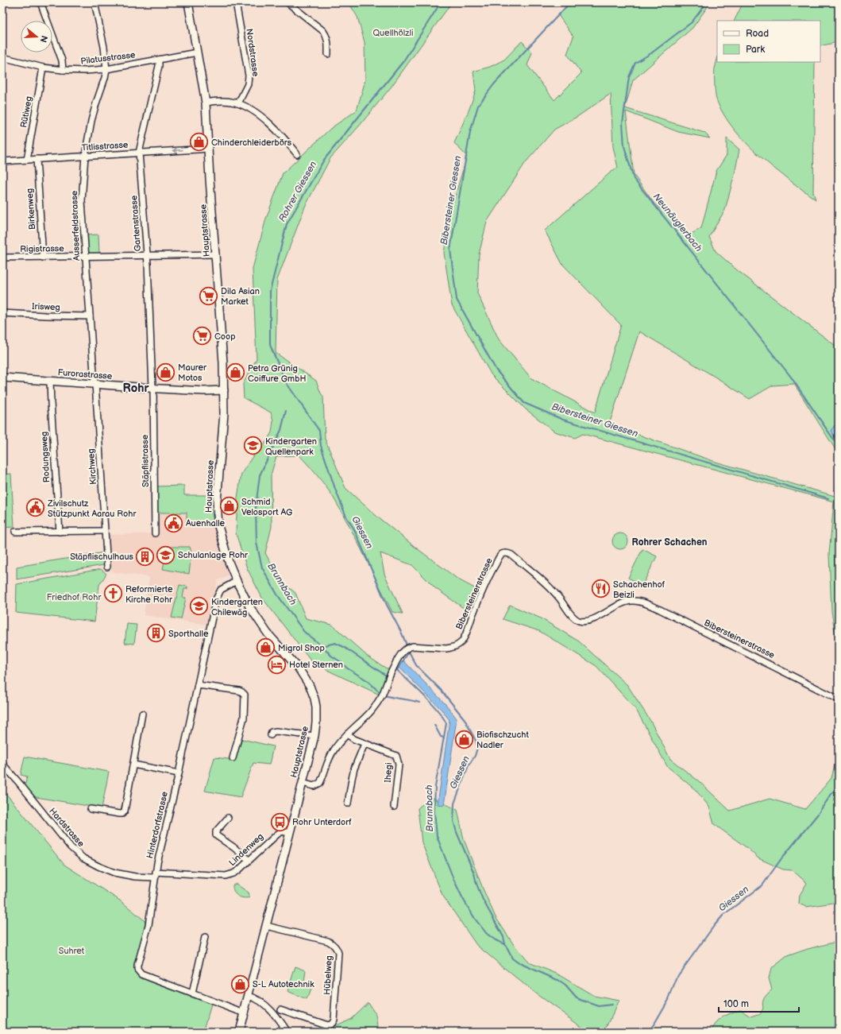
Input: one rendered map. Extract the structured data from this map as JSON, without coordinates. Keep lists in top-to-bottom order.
{
  "streets": {
    "main road": ["Hauptstrasse", "Furorastrasse"],
    "street": [
      "Nordstrasse",
      "Pilatusstrasse",
      "Rütiweg",
      "Titlisstrasse",
      "Birkenweg",
      "Gartenstrasse",
      "Ausserfeldstrasse",
      "Rigistrasse",
      "Irisweg",
      "Rodungsweg",
      "Stäpflistrasse",
      "Kirchweg",
      "Bibersteinerstrasse",
      "Ihegi",
      "Hinterdorfstrasse",
      "Hardstrasse",
      "Lindenweg",
      "Hübelweg"
    ]
  },
  "crossings": [
    ["Pilatusstrasse", "Rütiweg"],
    ["Pilatusstrasse", "Gartenstrasse"],
    ["Pilatusstrasse", "Ausserfeldstrasse"],
    ["Pilatusstrasse", "Hauptstrasse"],
    ["Rütiweg", "Titlisstrasse"],
    ["Titlisstrasse", "Birkenweg"],
    ["Titlisstrasse", "Gartenstrasse"],
    ["Titlisstrasse", "Ausserfeldstrasse"],
    ["Titlisstrasse", "Hauptstrasse"],
    ["Birkenweg", "Rigistrasse"],
    ["Gartenstrasse", "Rigistrasse"],
    ["Gartenstrasse", "Furorastrasse"],
    ["Gartenstrasse", "Stäpflistrasse"],
    ["Ausserfeldstrasse", "Rigistrasse"],
    ["Ausserfeldstrasse", "Irisweg"],
    ["Ausserfeldstrasse", "Furorastrasse"],
    ["Ausserfeldstrasse", "Kirchweg"],
    ["Hauptstrasse", "Rigistrasse"],
    ["Hauptstrasse", "Furorastrasse"],
    ["Hauptstrasse", "Bibersteinerstrasse"],
    ["Hauptstrasse", "Hinterdorfstrasse"],
    ["Hauptstrasse", "Lindenweg"],
    ["Hauptstrasse", "Hübelweg"],
    ["Furorastrasse", "Rodungsweg"],
    ["Furorastrasse", "Stäpflistrasse"],
    ["Furorastrasse", "Kirchweg"],
    ["Bibersteinerstrasse", "Ihegi"],
    ["Hinterdorfstrasse", "Hardstrasse"],
    ["Hinterdorfstrasse", "Lindenweg"],
    ["Hardstrasse", "Lindenweg"]
  ],
  "districts": ["Rohr", "Rohrer Schachen"],
  "water": [
    "Rohrer Giessen",
    "Bibersteiner Giessen",
    "Neunäuglerbach",
    "Giessen",
    "Brunnbach"
  ],
  "parks": ["Quellhölzli", "Friedhof Rohr", "Suhret"],
  "places": {
    "shop": [
      "Chinderchleiderbörs",
      "Maurer Motos",
      "Petra Grünig Coiffure GmbH",
      "Schmid Velosport AG",
      "Migrol Shop",
      "Biofischzucht Nadler",
      "S-L Autotechnik"
    ],
    "supermarket": ["Dila Asian Market", "Coop"],
    "school or university": ["Kindergarten Quellenpark", "Schulanlage Rohr", "Kindergarten Chilewäg"],
    "public building": ["Zivilschutz Stützpunkt Aarau Rohr", "Auenhalle"],
    "building": ["Stäpflischulhaus", "Sporthalle"],
    "restaurant": ["Schachenhof Beizli"],
    "church": ["Reformierte Kirche Rohr"],
    "hotel": ["Hotel Sternen"],
    "bus stop": ["Rohr Unterdorf"]
  },
  "legend": ["Road", "Park"],
  "scale_bar": "100 m",
  "north": "right"
}
